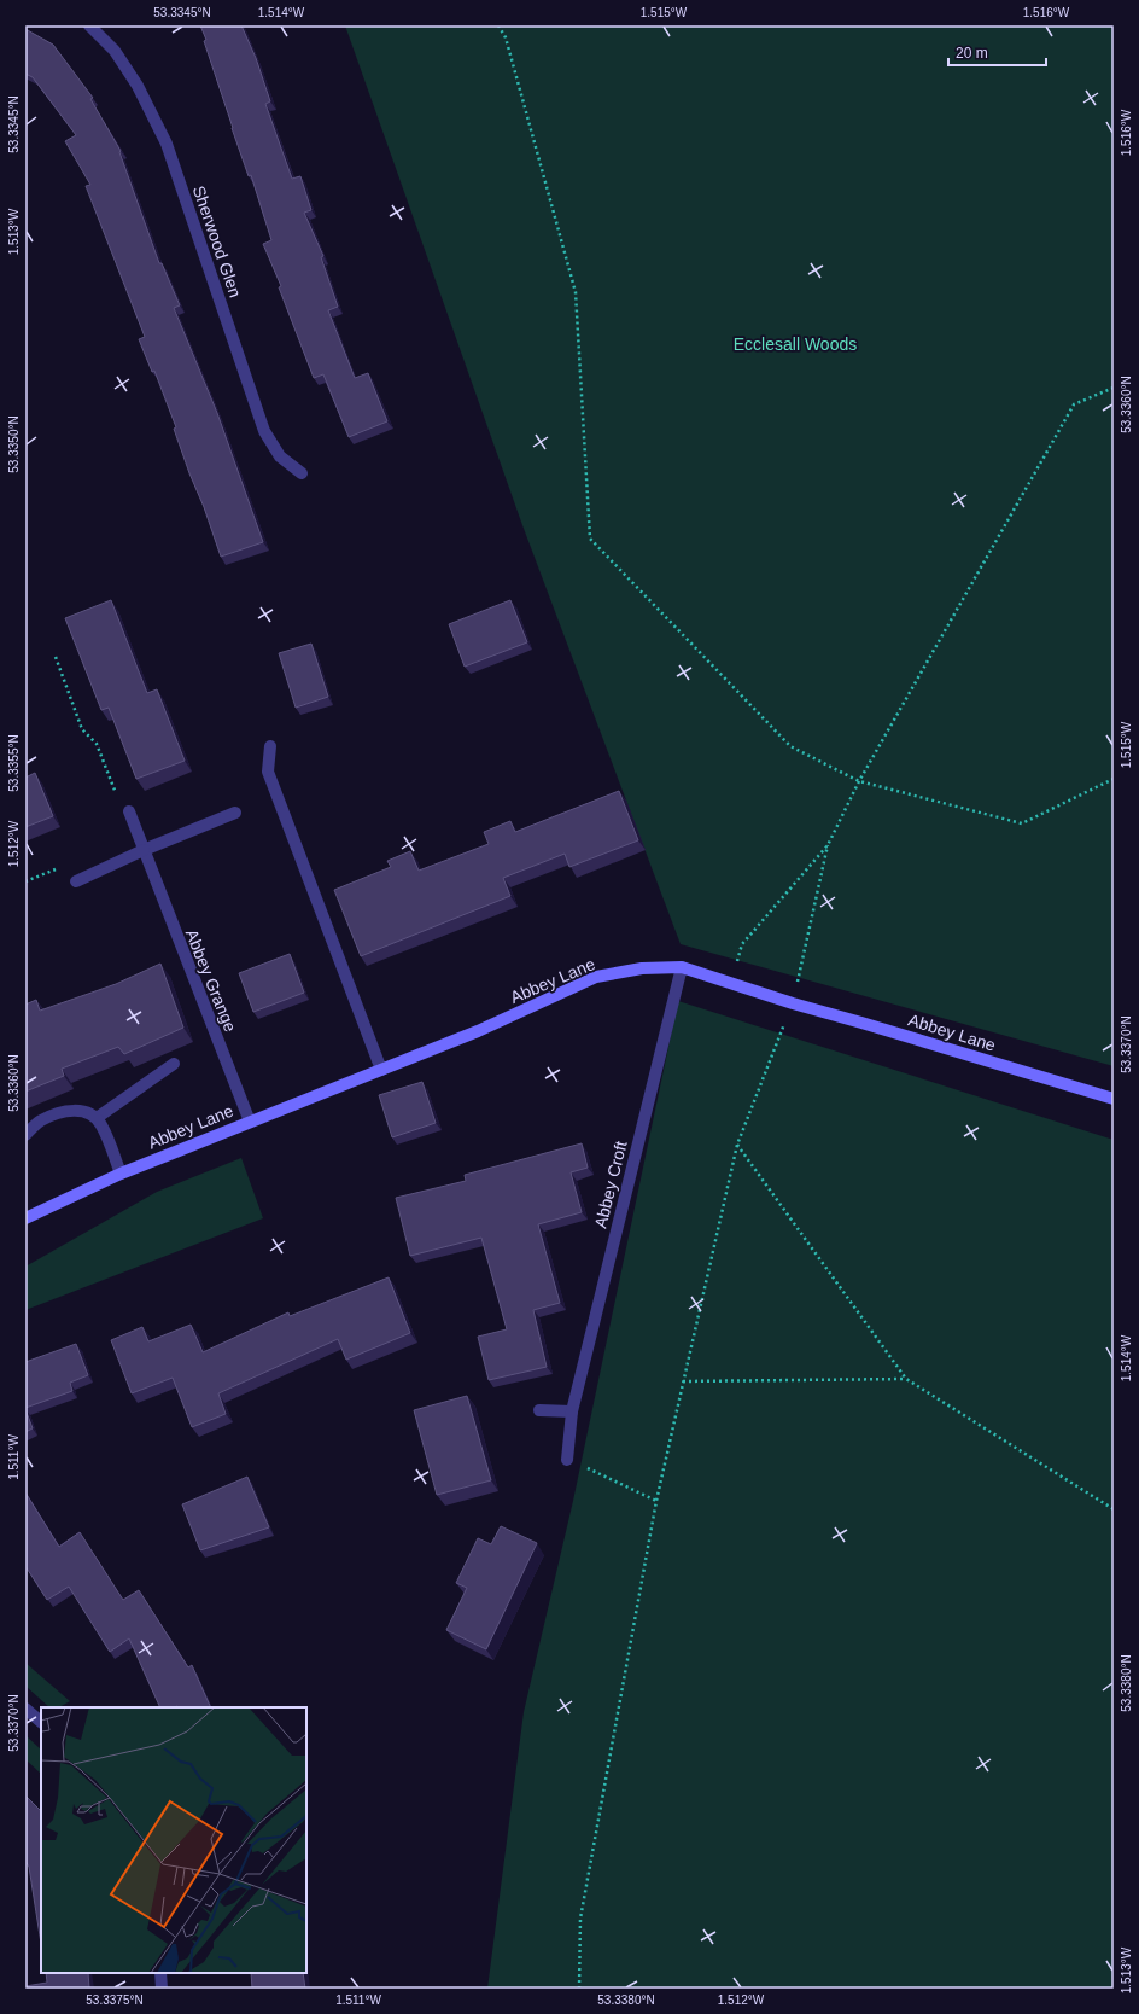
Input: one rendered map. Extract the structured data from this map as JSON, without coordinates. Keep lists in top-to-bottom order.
{
  "streets": {
    "main road": ["Abbey Lane"],
    "street": ["Sherwood Glen", "Abbey Grange", "Abbey Croft"]
  },
  "crossings": [
    ["Abbey Grange", "Abbey Lane"],
    ["Abbey Lane", "Abbey Croft"]
  ],
  "parks": ["Ecclesall Woods"],
  "scale_bar": "20 m",
  "coordinates": [
    "53.3345°N",
    "1.514°W",
    "1.515°W",
    "1.516°W",
    "1.513°W",
    "53.3360°N",
    "53.3350°N",
    "53.3355°N",
    "1.512°W",
    "53.3370°N",
    "1.511°W",
    "53.3380°N",
    "53.3375°N"
  ]
}
